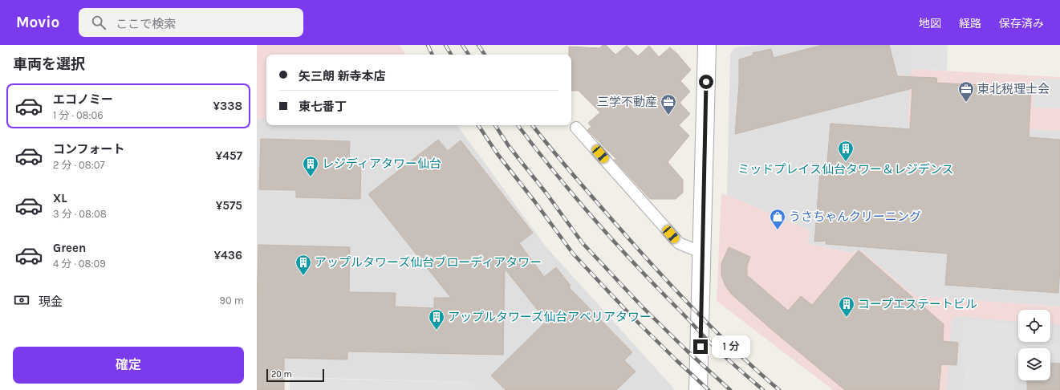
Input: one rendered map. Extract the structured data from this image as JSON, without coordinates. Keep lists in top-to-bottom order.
{
  "places": {
    "office": ["東北税理士会", "三学不動産"],
    "building": [
      "ミッドプレイス仙台タワー＆レジデンス",
      "レジディアタワー仙台",
      "アップルタワーズ仙台ブローディアタワー",
      "コープエステートビル",
      "アップルタワーズ仙台アベリアタワー"
    ],
    "shop": ["うさちゃんクリーニング"]
  },
  "scale_bar": "20 m",
  "page": {
    "header": "Movio",
    "search": "ここで検索",
    "nav": ["地図", "経路", "保存済み"],
    "heading": "車両を選択",
    "banner": ["矢三朗 新寺本店", "東七番丁"],
    "list": [
      {
        "name": "エコノミー",
        "note": "1 分 · 08:06",
        "value": "¥338"
      },
      {
        "name": "コンフォート",
        "note": "2 分 · 08:07",
        "value": "¥457"
      },
      {
        "name": "XL",
        "note": "3 分 · 08:08",
        "value": "¥575"
      },
      {
        "name": "Green",
        "note": "4 分 · 08:09",
        "value": "¥436"
      }
    ],
    "pay": ["現金", "90 m"],
    "bubble": "1 分",
    "buttons": "確定",
    "scale": "20 m"
  }
}
